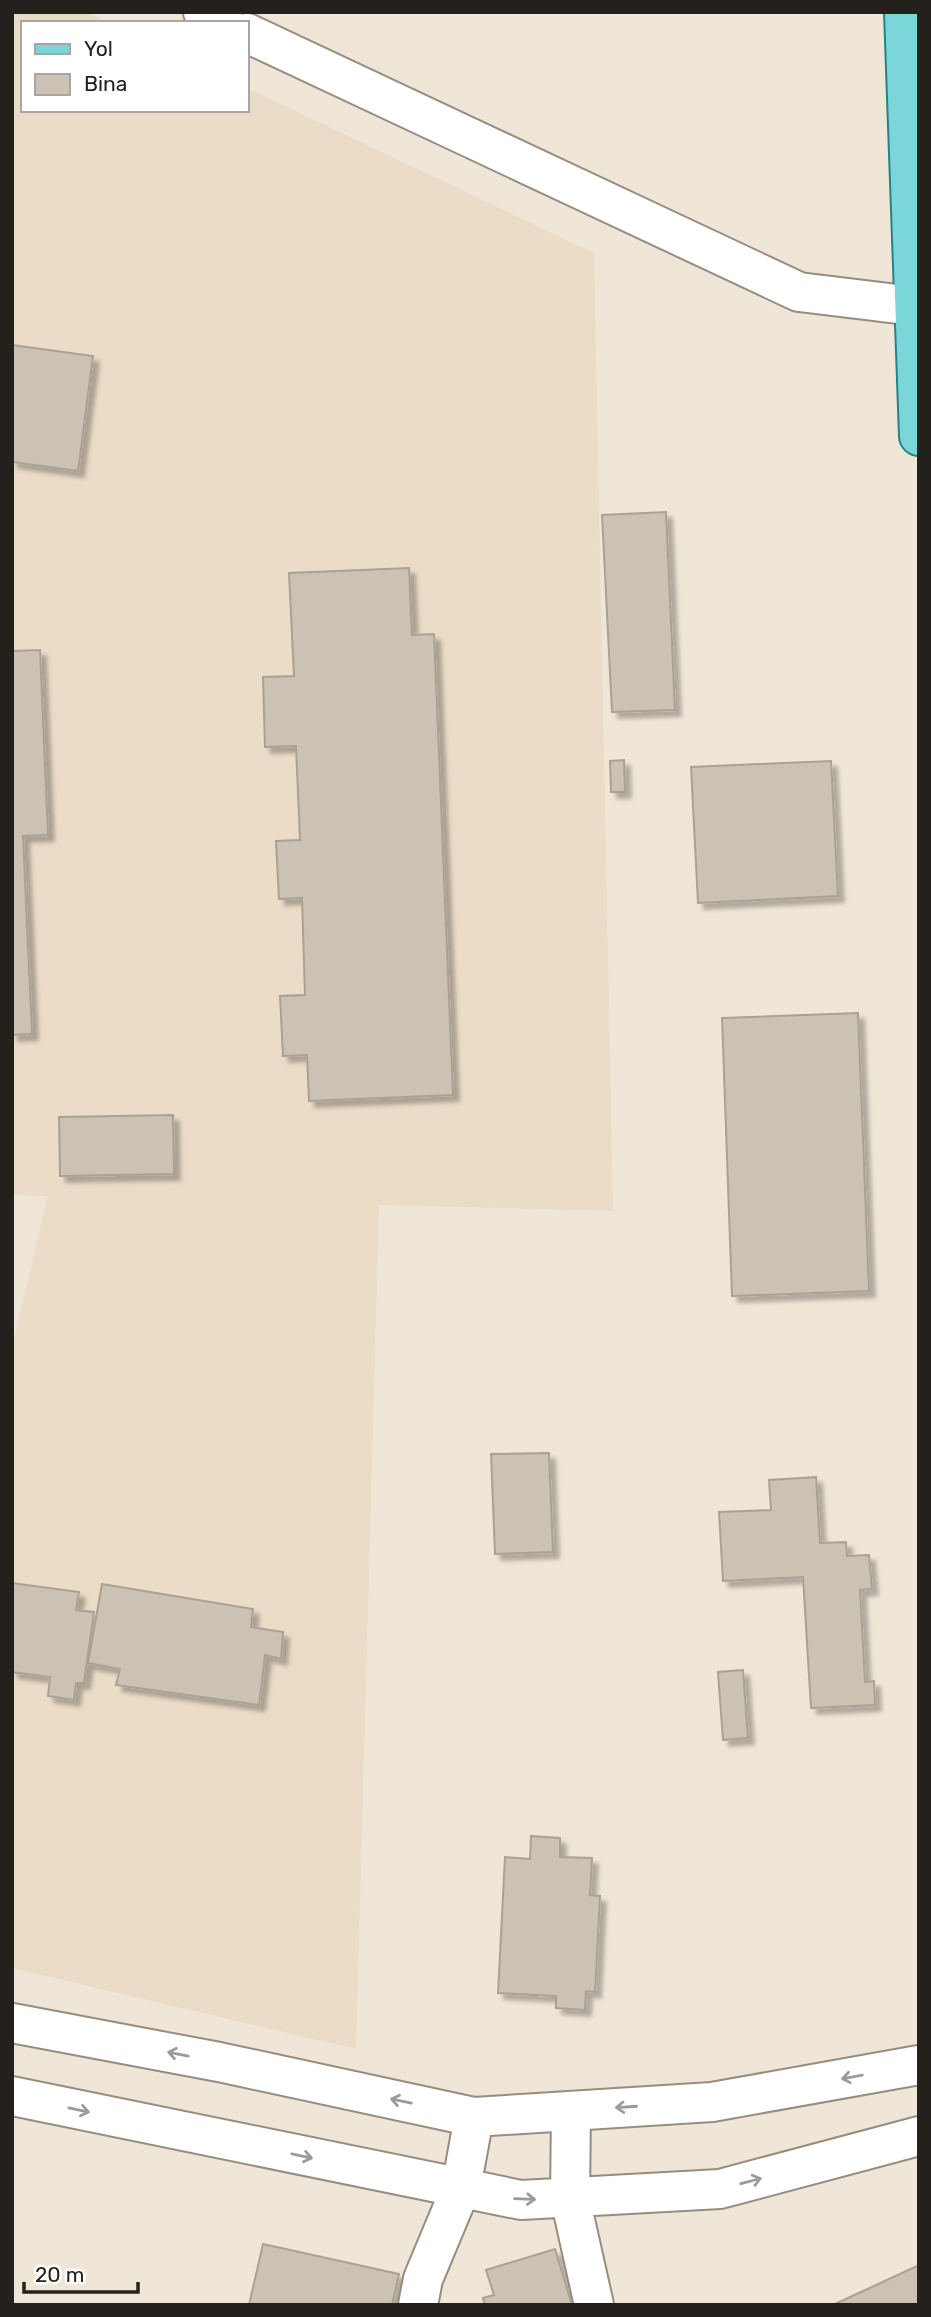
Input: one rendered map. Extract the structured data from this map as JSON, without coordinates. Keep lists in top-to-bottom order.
{
  "legend": ["Yol", "Bina"],
  "scale_bar": "20 m"
}
